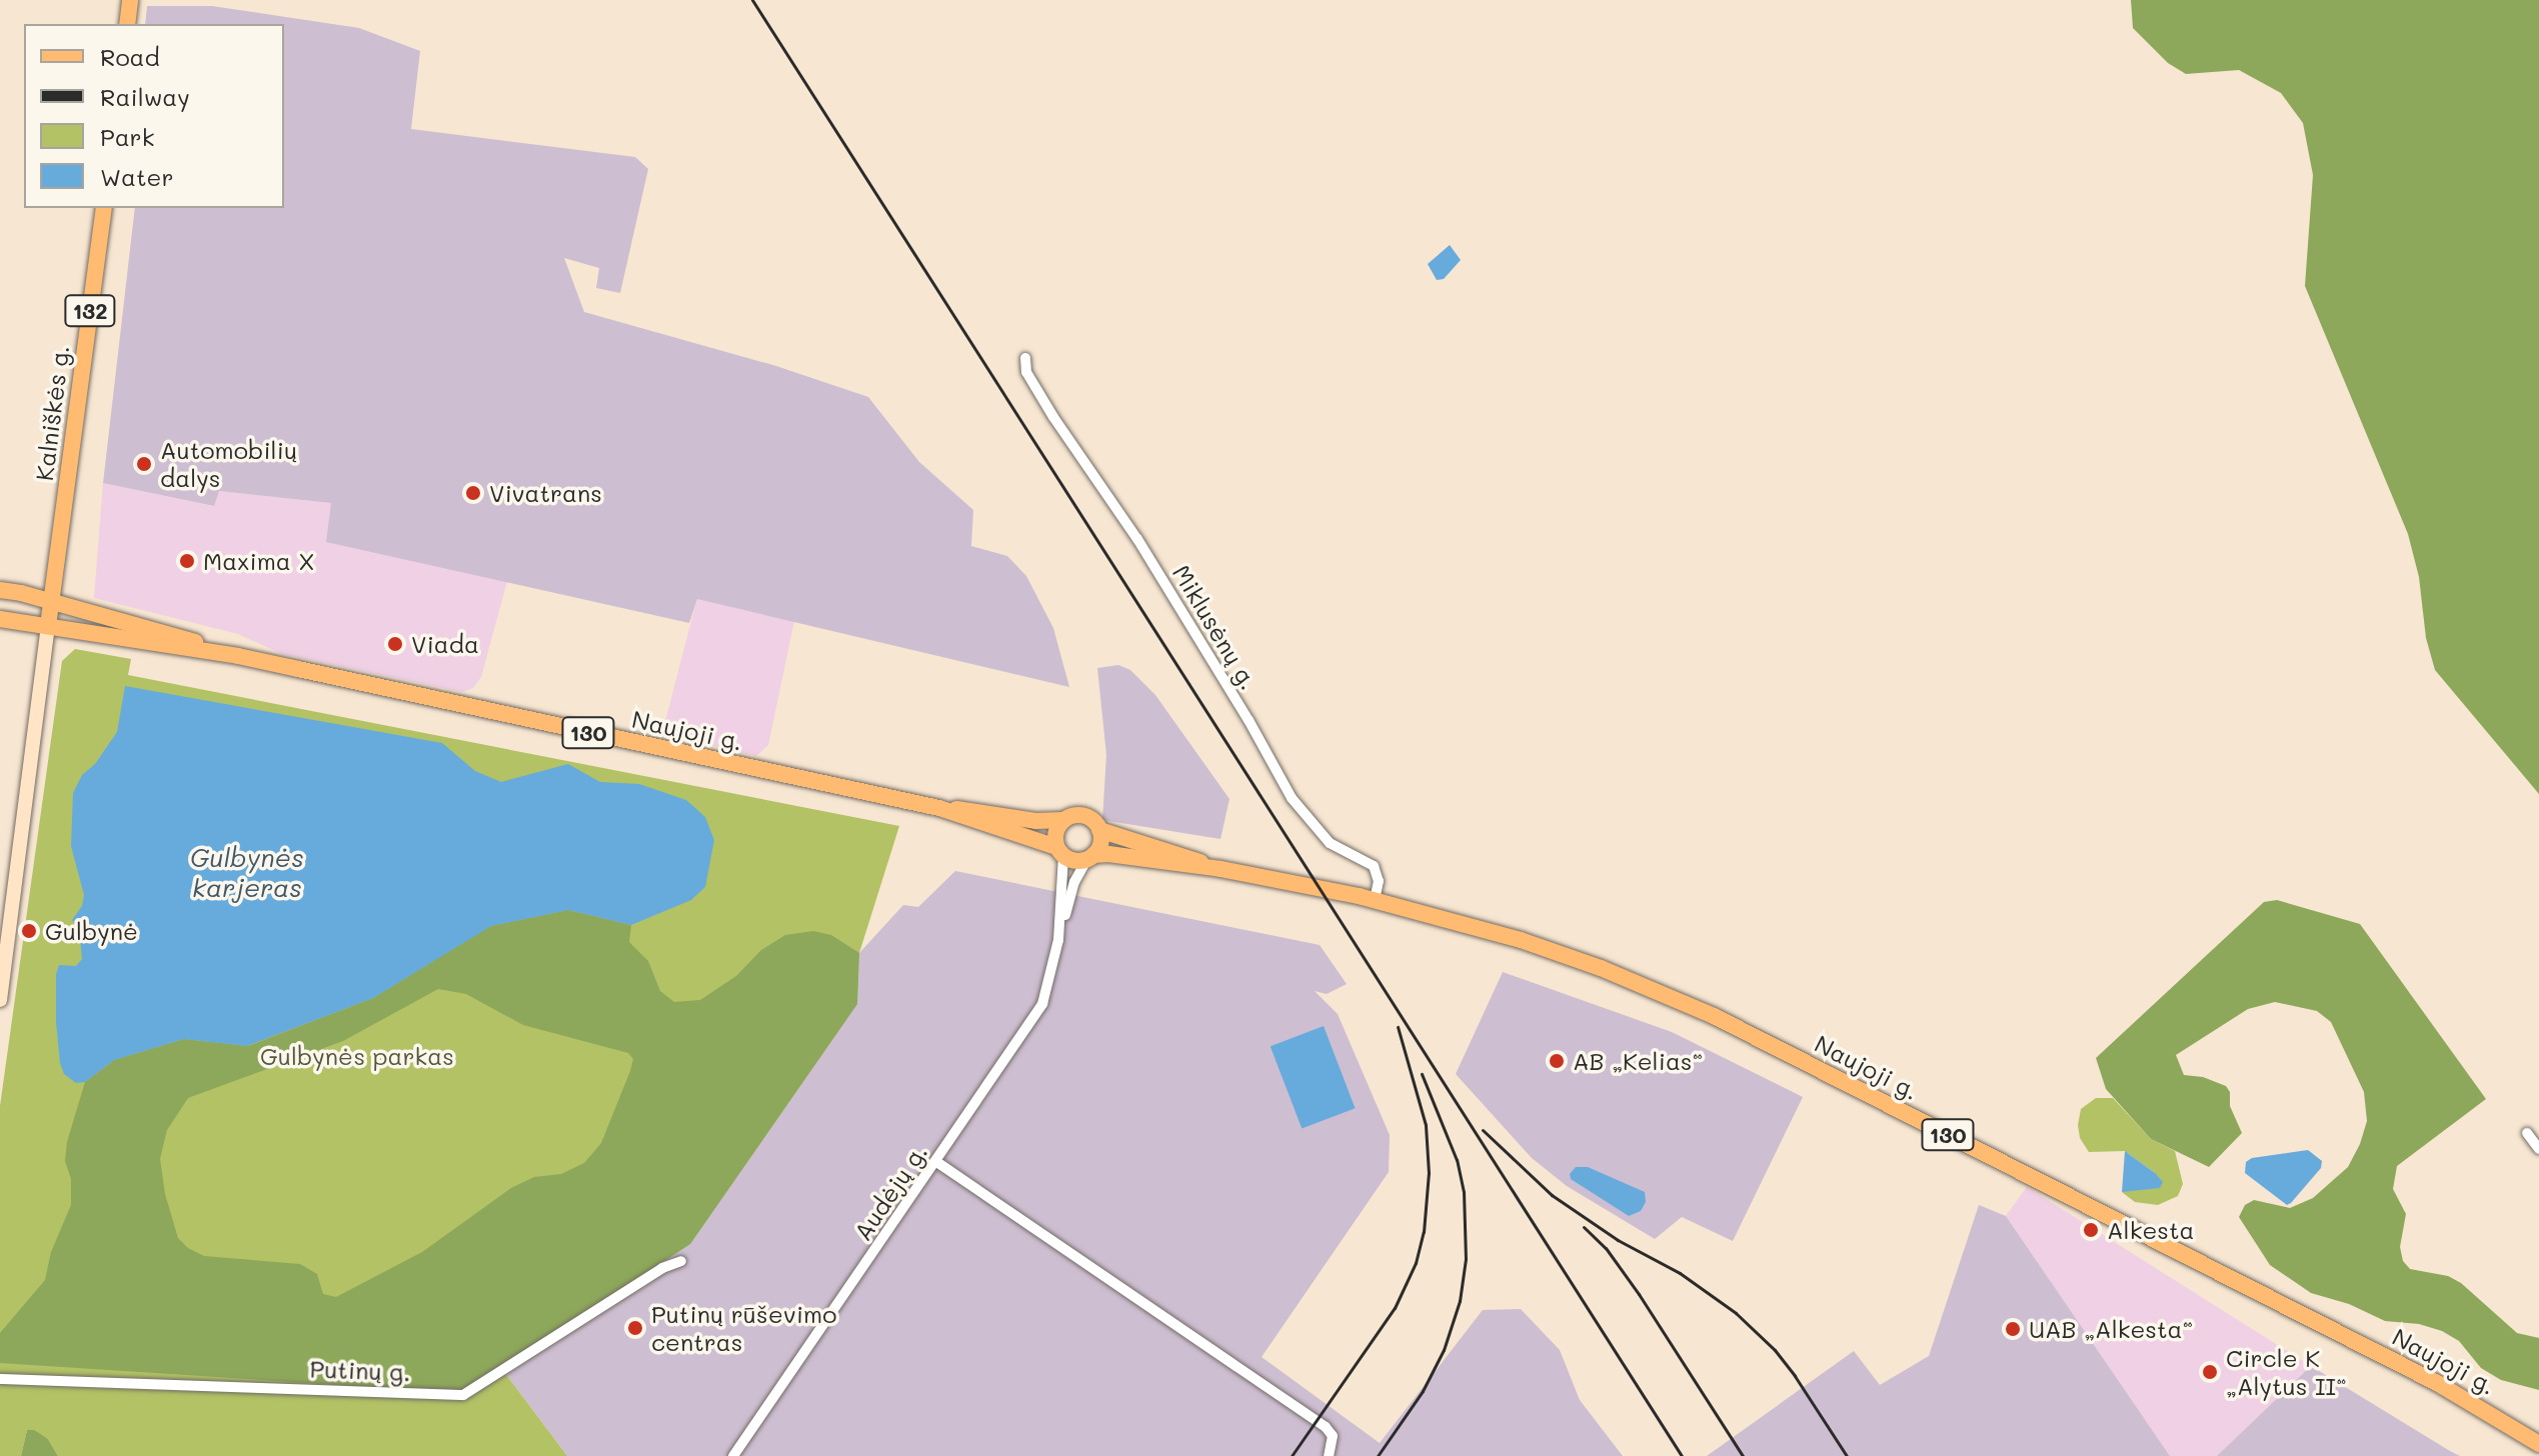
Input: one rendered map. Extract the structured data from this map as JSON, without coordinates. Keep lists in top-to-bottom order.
{
  "streets": {
    "main road": [
      "132",
      "Kalniškės g.",
      "Naujoji g.",
      "130"
    ],
    "street": ["Miklusėnų g.", "Audėjų g.", "Putinų g."]
  },
  "crossings": [
    ["Kalniškės g.", "Naujoji g."],
    ["Miklusėnų g.", "Naujoji g."],
    ["Naujoji g.", "130"],
    ["Naujoji g.", "Audėjų g."],
    ["130", "Audėjų g."]
  ],
  "water": ["Gulbynės karjeras"],
  "parks": ["Gulbynės parkas"],
  "places": [
    "Automobilių dalys",
    "Vivatrans",
    "Maxima X",
    "Viada",
    "Gulbynė",
    "AB „Kelias“",
    "Alkesta",
    "Putinų rūševimo centras",
    "UAB „Alkesta“",
    "Circle K „Alytus II“"
  ],
  "legend": [
    "Road",
    "Railway",
    "Park",
    "Water"
  ]
}
